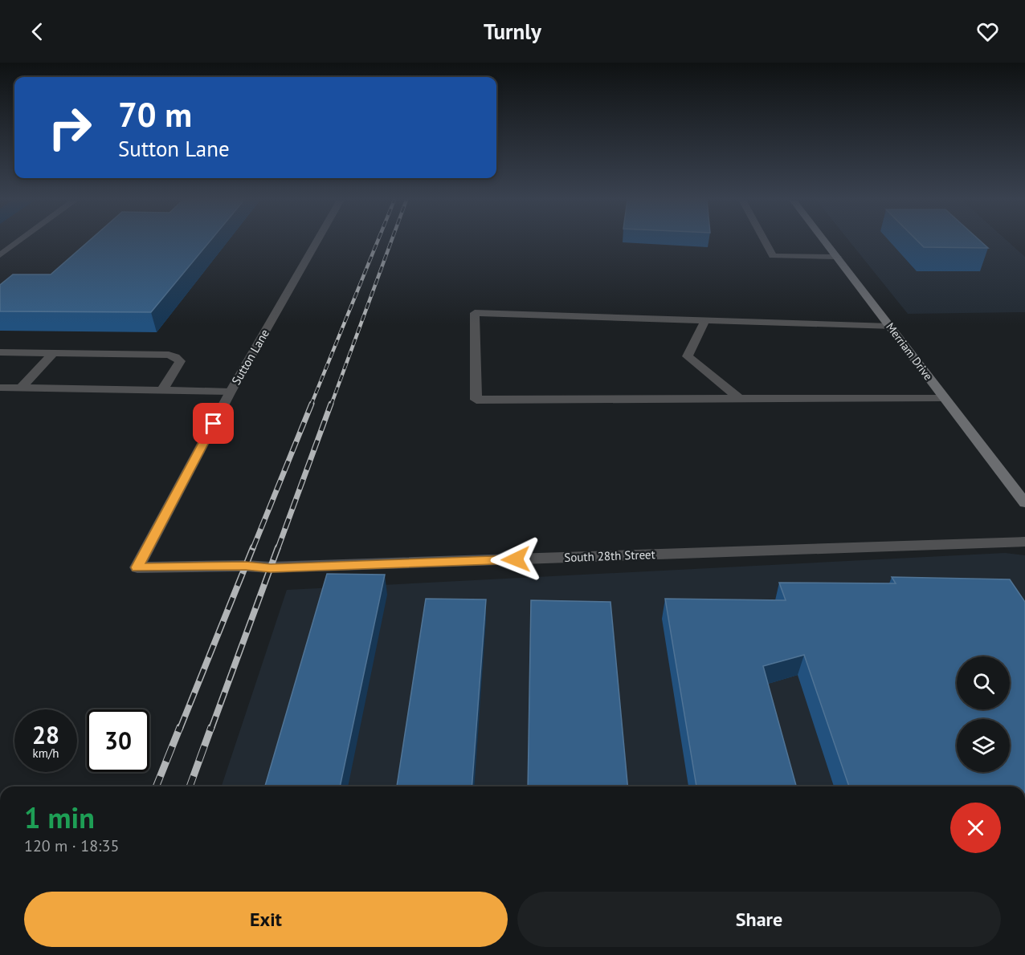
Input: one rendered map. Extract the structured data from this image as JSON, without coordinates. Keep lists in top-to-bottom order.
{
  "streets": {
    "main road": ["Merriam Drive"],
    "street": ["Sutton Lane", "South 28th Street"]
  },
  "crossings": [
    ["Sutton Lane", "South 28th Street"]
  ],
  "page": {
    "header": "Turnly",
    "turn": ["70 m", "Sutton Lane"],
    "speed": "28 km/h",
    "limit": "30",
    "heading": ["1 min", "120 m · 18:35"],
    "buttons": ["Exit", "Share"]
  }
}
